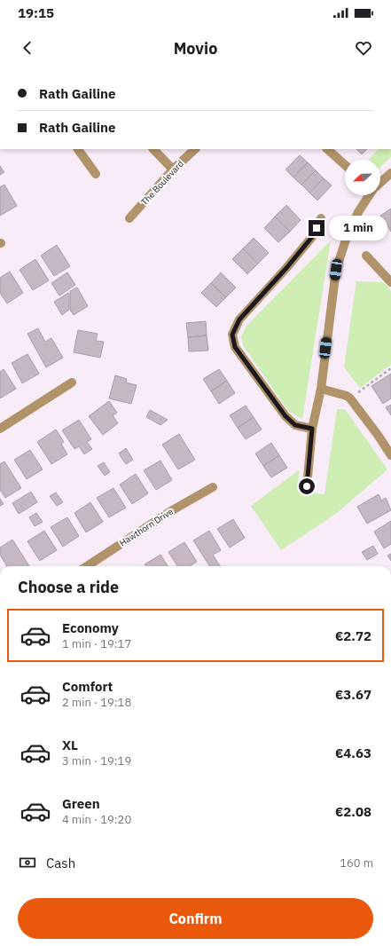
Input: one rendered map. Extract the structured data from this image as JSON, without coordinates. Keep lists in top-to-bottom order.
{
  "streets": {
    "street": ["The Boulevard", "Hawthorn Drive"]
  },
  "north": "left",
  "page": {
    "status": "19:15",
    "header": "Movio",
    "banner": ["Rath Gailine", "Rath Gailine"],
    "bubble": "1 min",
    "heading": "Choose a ride",
    "list": [
      {
        "name": "Economy",
        "note": "1 min · 19:17",
        "value": "€2.72"
      },
      {
        "name": "Comfort",
        "note": "2 min · 19:18",
        "value": "€3.67"
      },
      {
        "name": "XL",
        "note": "3 min · 19:19",
        "value": "€4.63"
      },
      {
        "name": "Green",
        "note": "4 min · 19:20",
        "value": "€2.08"
      }
    ],
    "pay": ["Cash", "160 m"],
    "buttons": "Confirm"
  }
}
